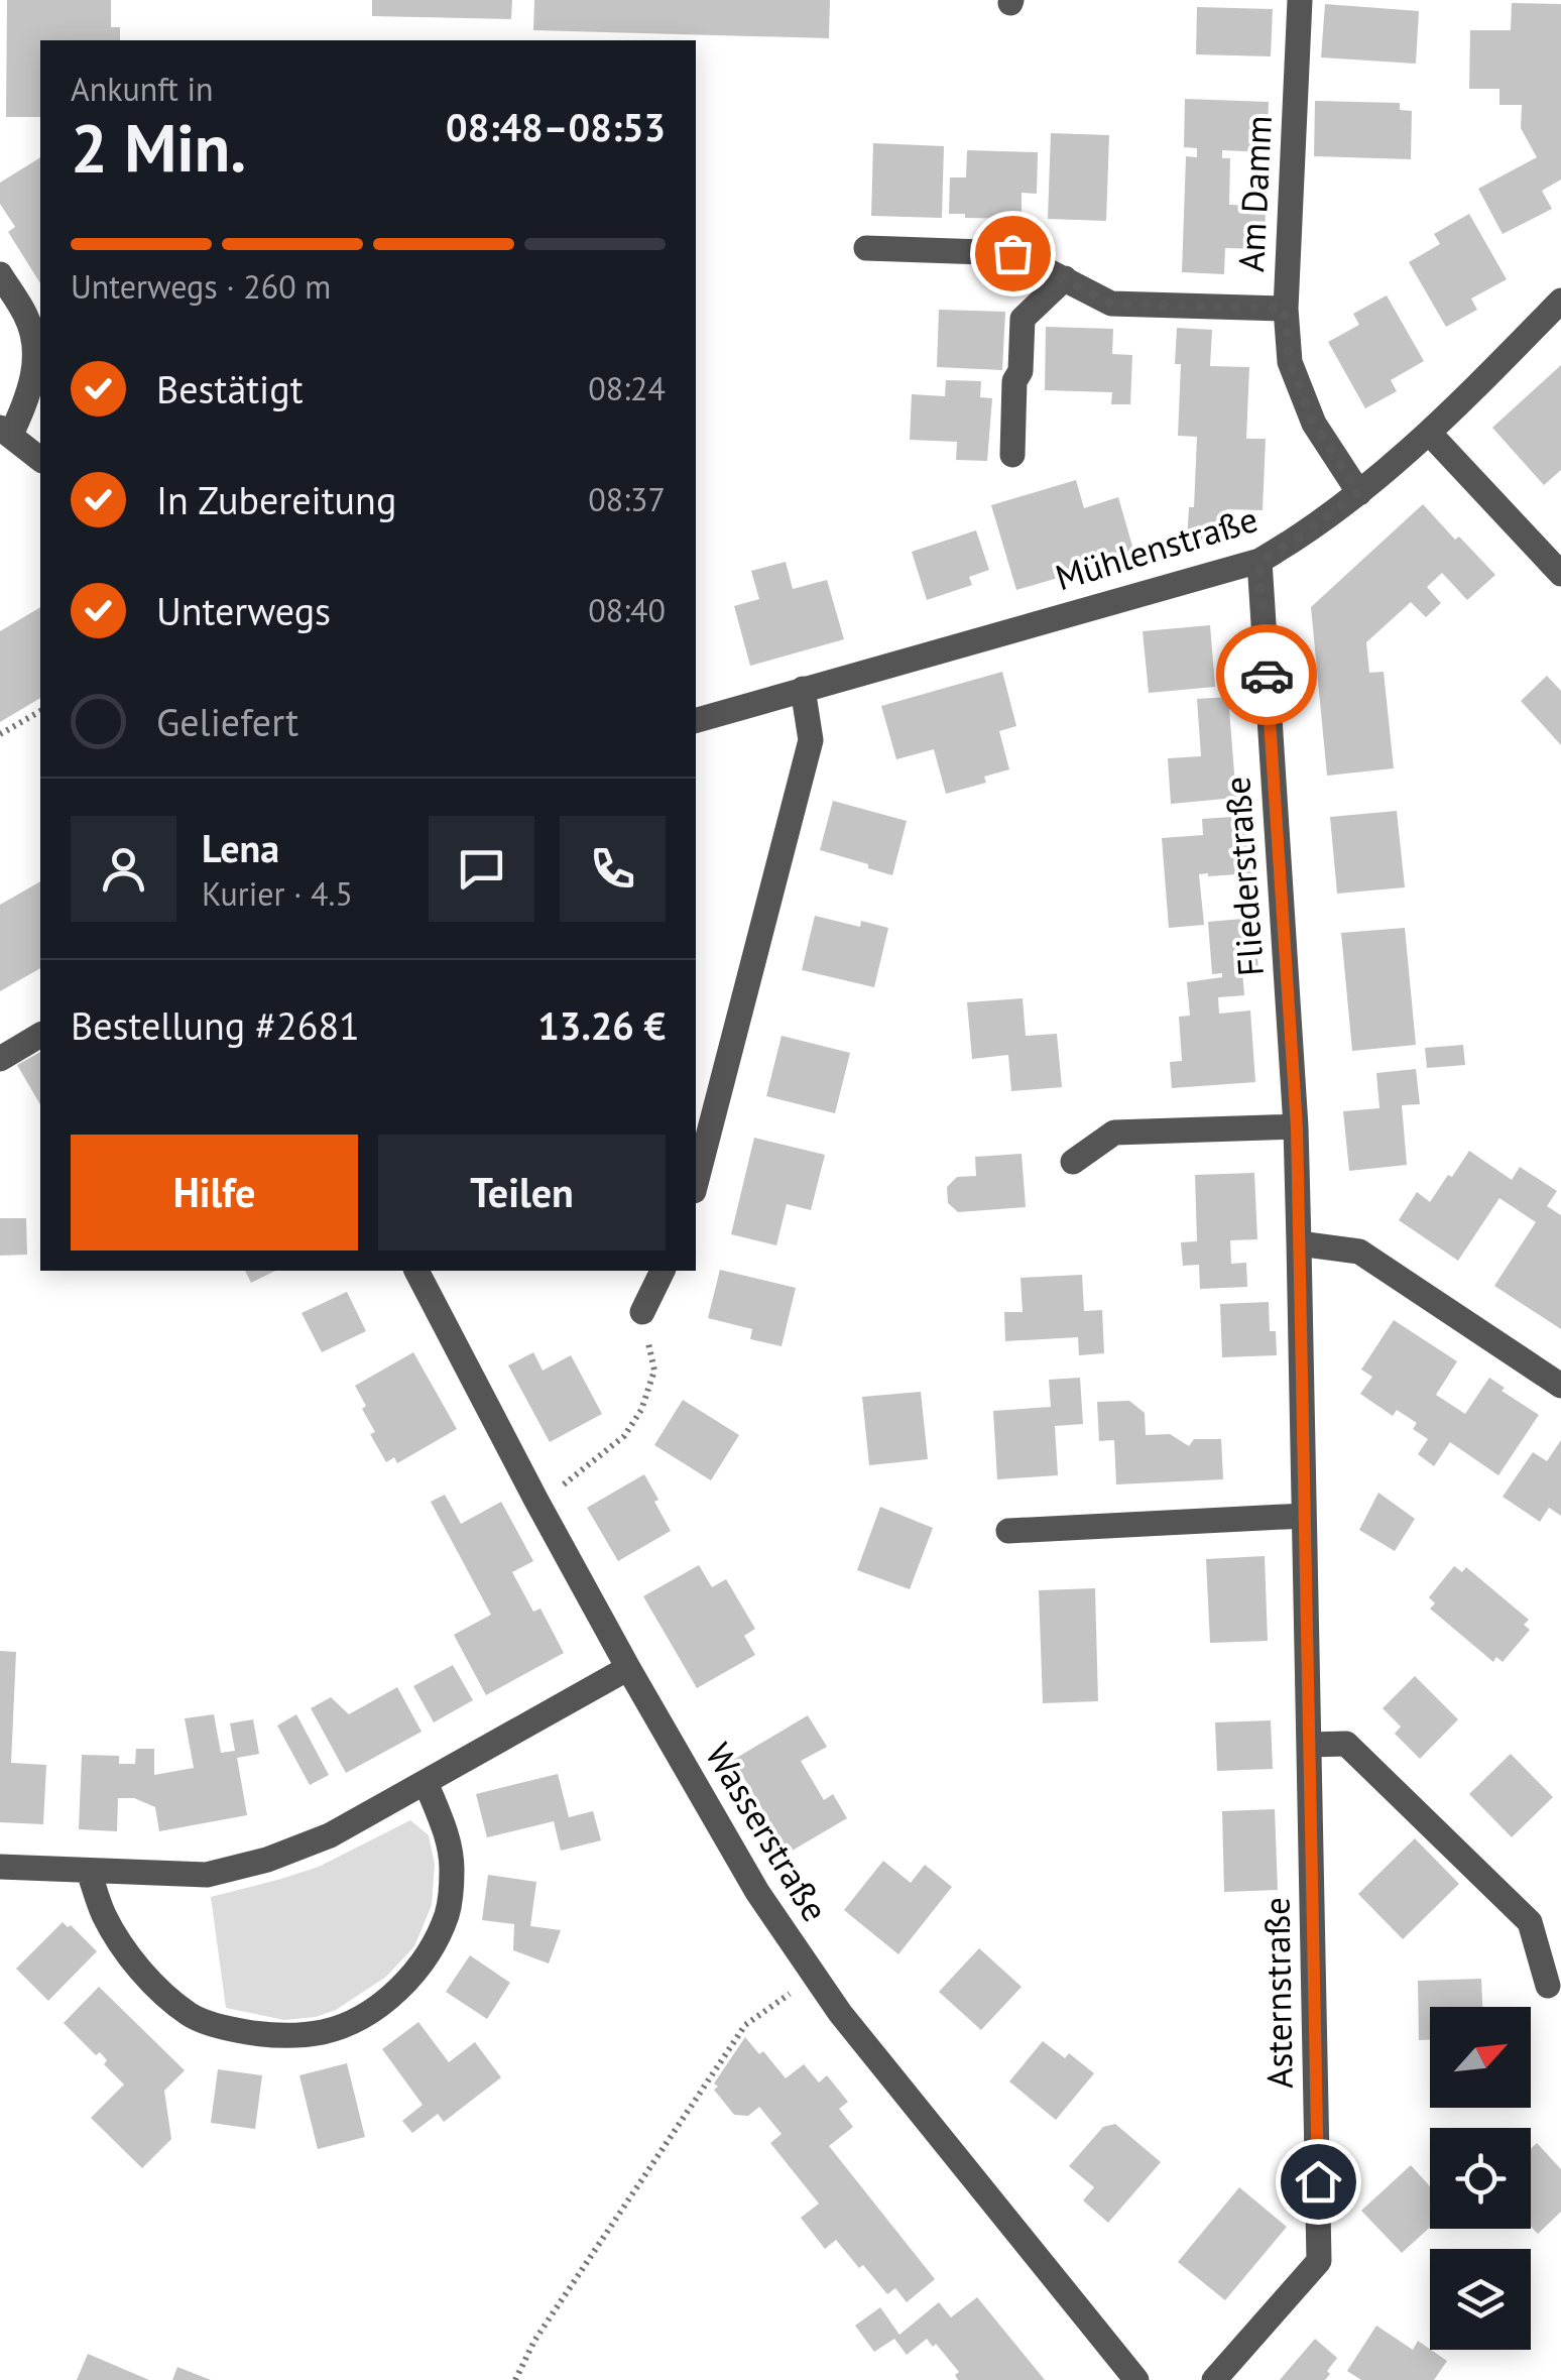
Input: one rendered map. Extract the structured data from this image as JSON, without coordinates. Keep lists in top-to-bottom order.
{
  "streets": {
    "street": [
      "Am Damm",
      "Mühlenstraße",
      "Fliederstraße",
      "Wasserstraße",
      "Asternstraße"
    ]
  },
  "crossings": [
    ["Am Damm", "Mühlenstraße"],
    ["Mühlenstraße", "Fliederstraße"],
    ["Fliederstraße", "Asternstraße"]
  ],
  "north": "top right",
  "page": {
    "heading": ["2 Min.", "Ankunft in", "08:48–08:53"],
    "panel": [
      "Lena",
      "Kurier · 4.5",
      "Bestellung #2681",
      "13.26 €"
    ],
    "bar": "Unterwegs · 260 m",
    "list": [
      ["Bestätigt", "08:24"],
      ["In Zubereitung", "08:37"],
      ["Unterwegs", "08:40"],
      "Geliefert"
    ],
    "buttons": ["Hilfe", "Teilen"]
  }
}
